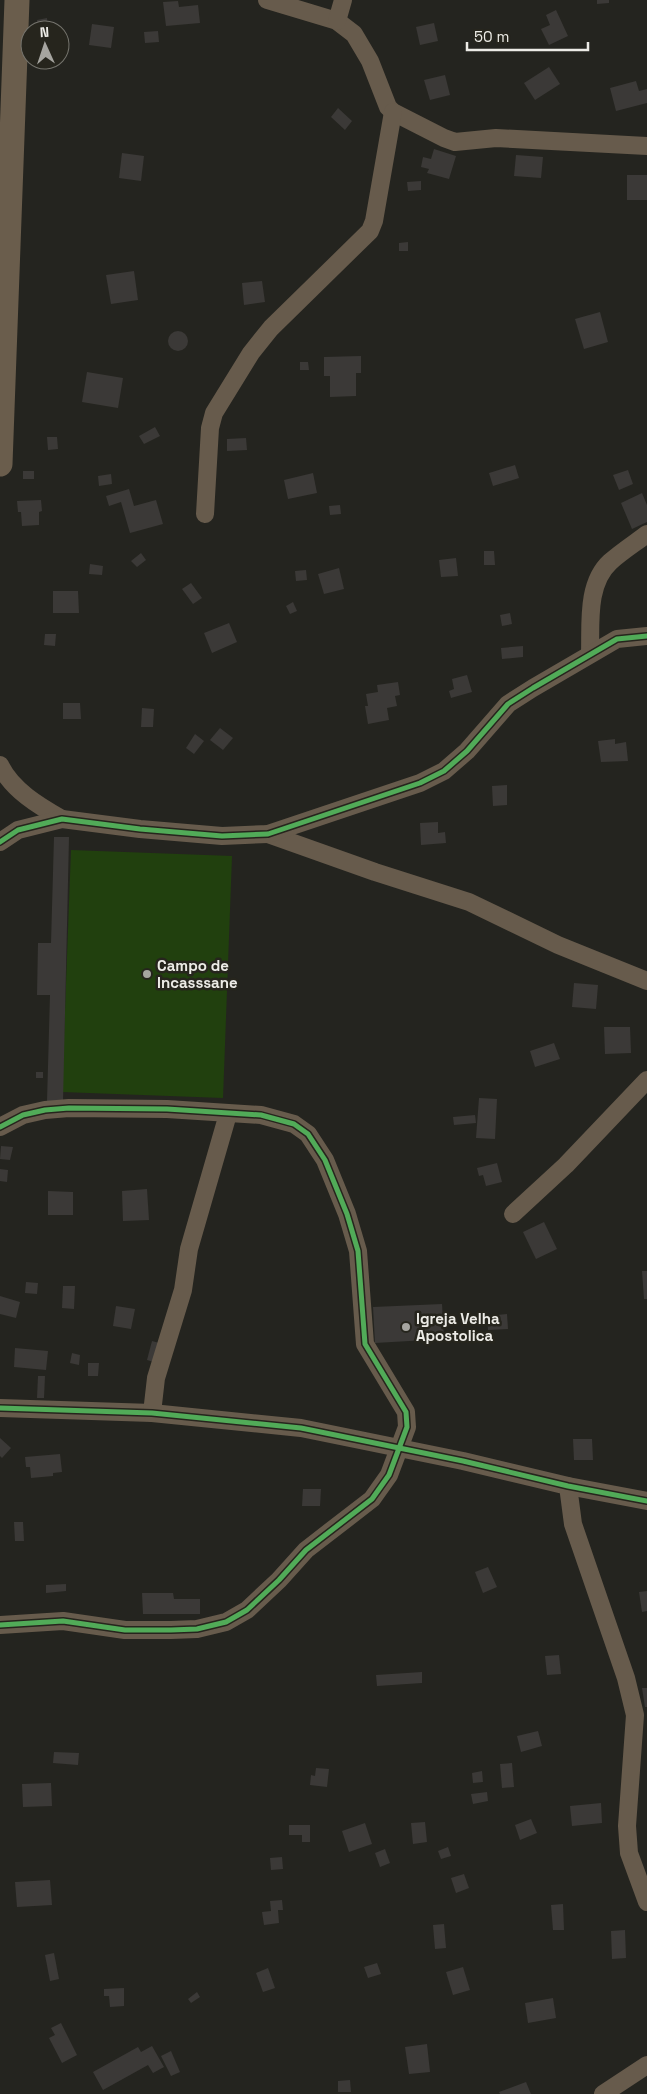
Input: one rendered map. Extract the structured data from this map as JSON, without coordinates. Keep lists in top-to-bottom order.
{
  "places": ["Campo de Incasssane", "Igreja Velha Apostolica"],
  "scale_bar": "50 m",
  "north": "top"
}
